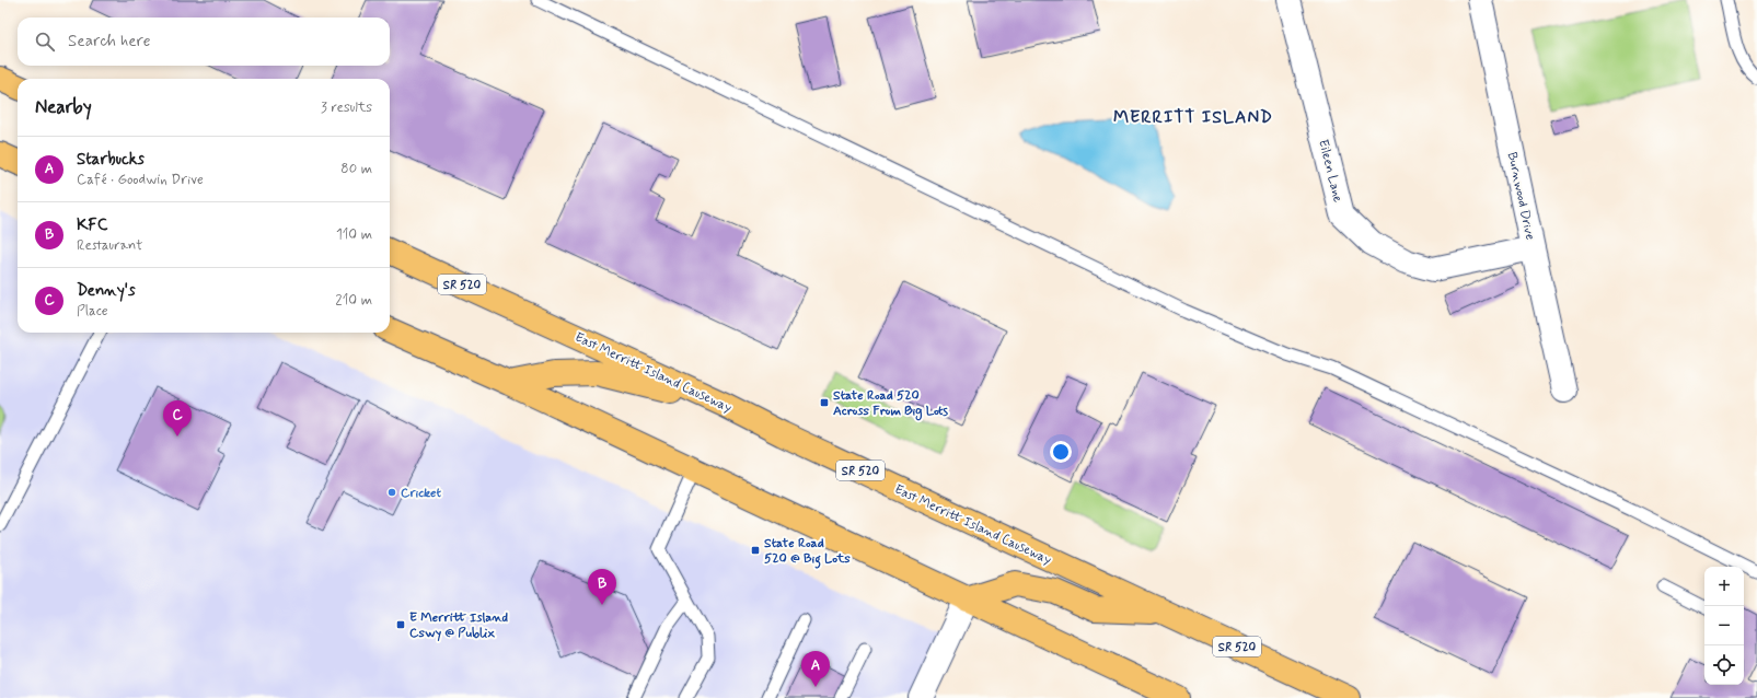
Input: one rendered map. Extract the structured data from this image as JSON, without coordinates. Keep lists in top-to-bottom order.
{
  "streets": {
    "main road": ["SR 520", "East Merritt Island Causeway"],
    "street": ["Eileen Lane", "Burnwood Drive"]
  },
  "crossings": [
    ["Eileen Lane", "Burnwood Drive"]
  ],
  "districts": ["MERRITT ISLAND"],
  "places": {
    "transit": ["State Road 520 Across From Big Lots", "State Road 520 @ Big Lots", "E Merritt Island Cswy @ Publix"],
    "other": ["Cricket"]
  },
  "page": {
    "search": "Search here",
    "heading": ["Nearby", "3 results"],
    "list": [
      {
        "mark": "A",
        "name": "Starbucks",
        "note": "Café · Goodwin Drive",
        "value": "80 m"
      },
      {
        "mark": "B",
        "name": "KFC",
        "note": "Restaurant",
        "value": "110 m"
      },
      {
        "mark": "C",
        "name": "Denny's",
        "note": "Place",
        "value": "210 m"
      }
    ],
    "pins": ["C", "B", "A"],
    "map_buttons": ["+", "−"]
  }
}
